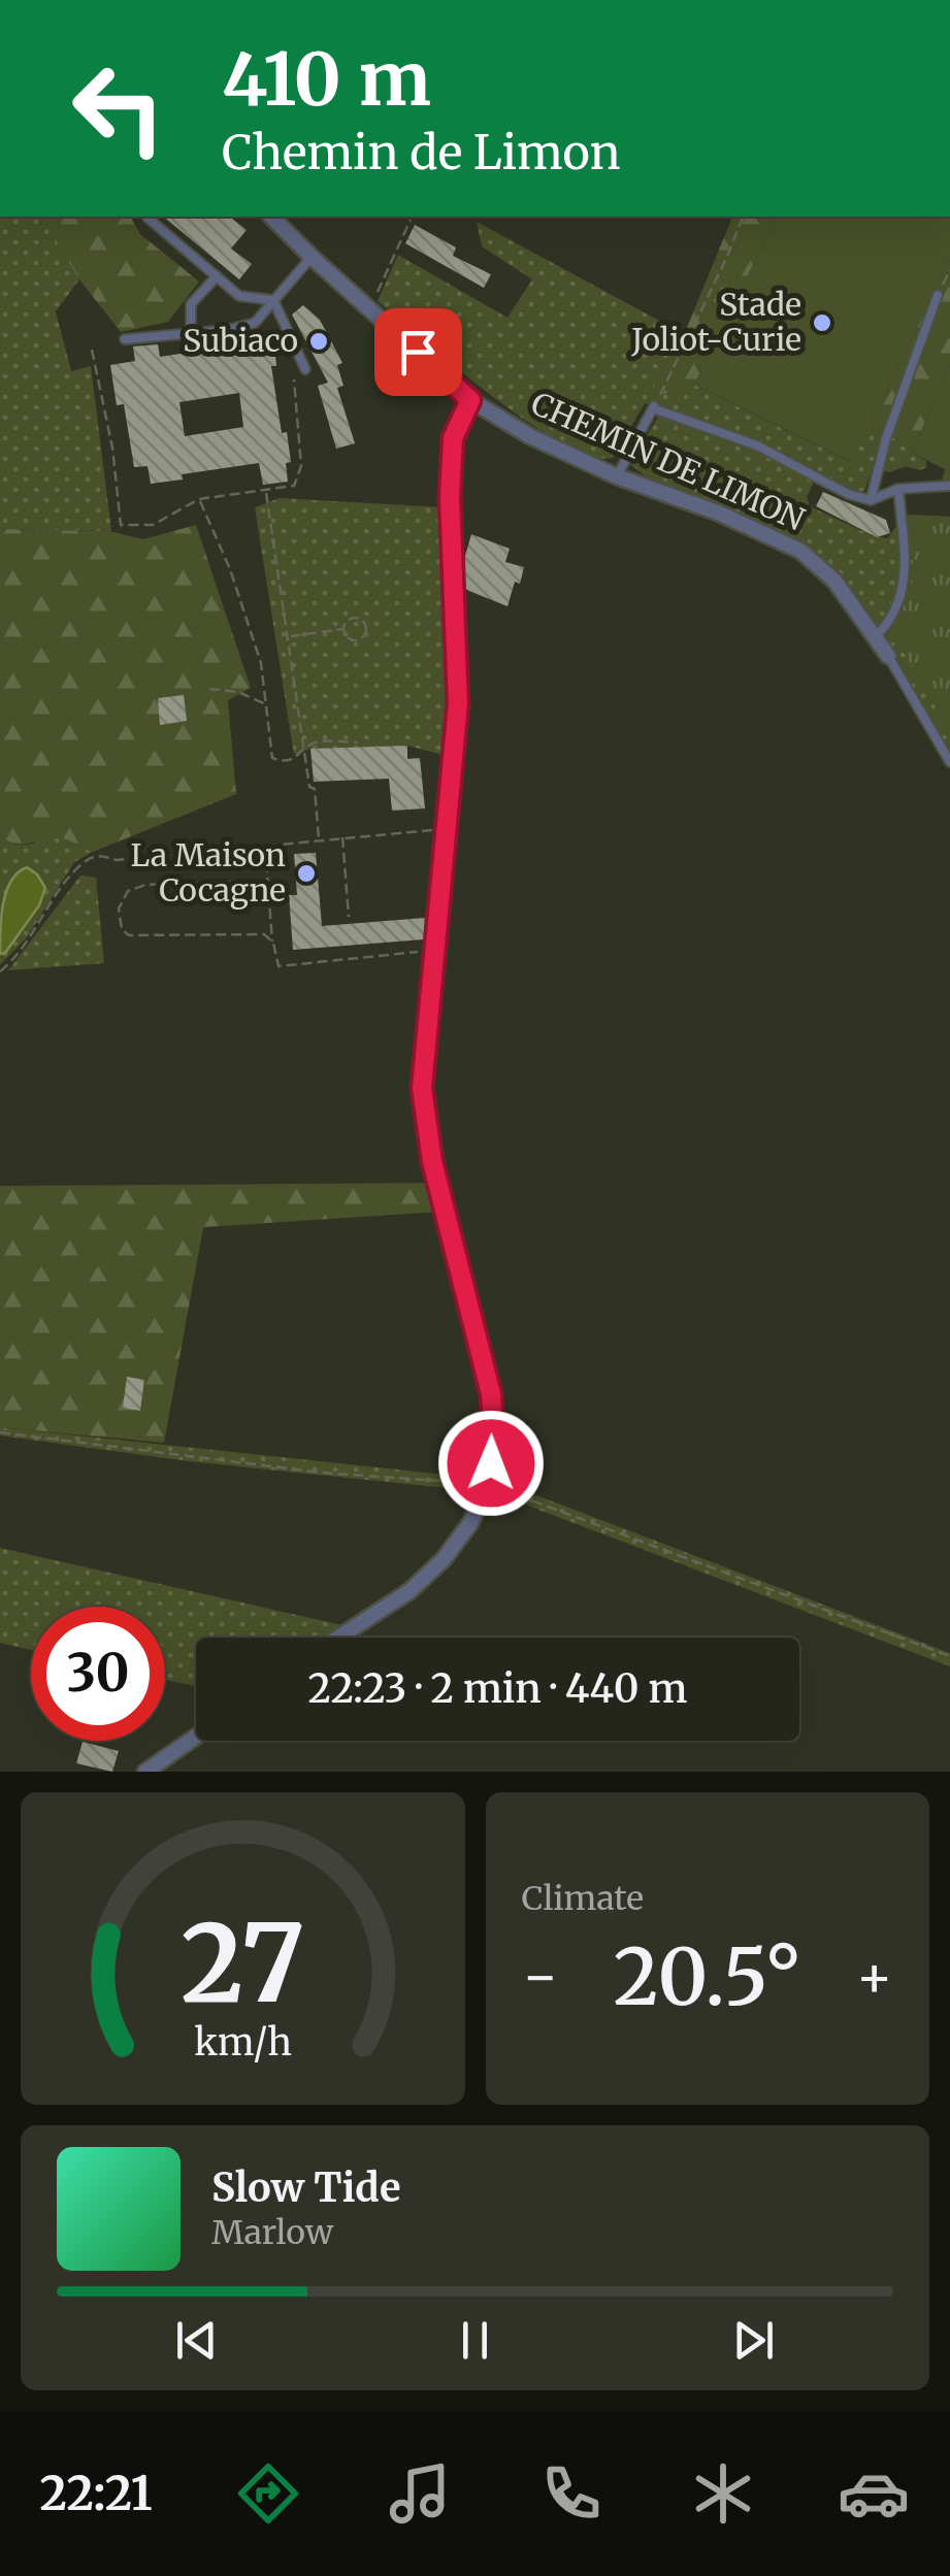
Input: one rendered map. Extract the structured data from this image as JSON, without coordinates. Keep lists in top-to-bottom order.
{
  "streets": {
    "street": ["CHEMIN DE LIMON"]
  },
  "places": ["Stade Joliot-Curie", "Subiaco", "La Maison Cocagne"],
  "page": {
    "turn": ["410 m", "Chemin de Limon"],
    "limit": "30",
    "trip": "22:23 · 2 min · 440 m",
    "tile": "Climate",
    "heat": ["−", "20.5°", "+"],
    "song": ["Slow Tide", "Marlow"],
    "tabs": "22:21",
    "gauge": ["27", "km/h"]
  }
}
